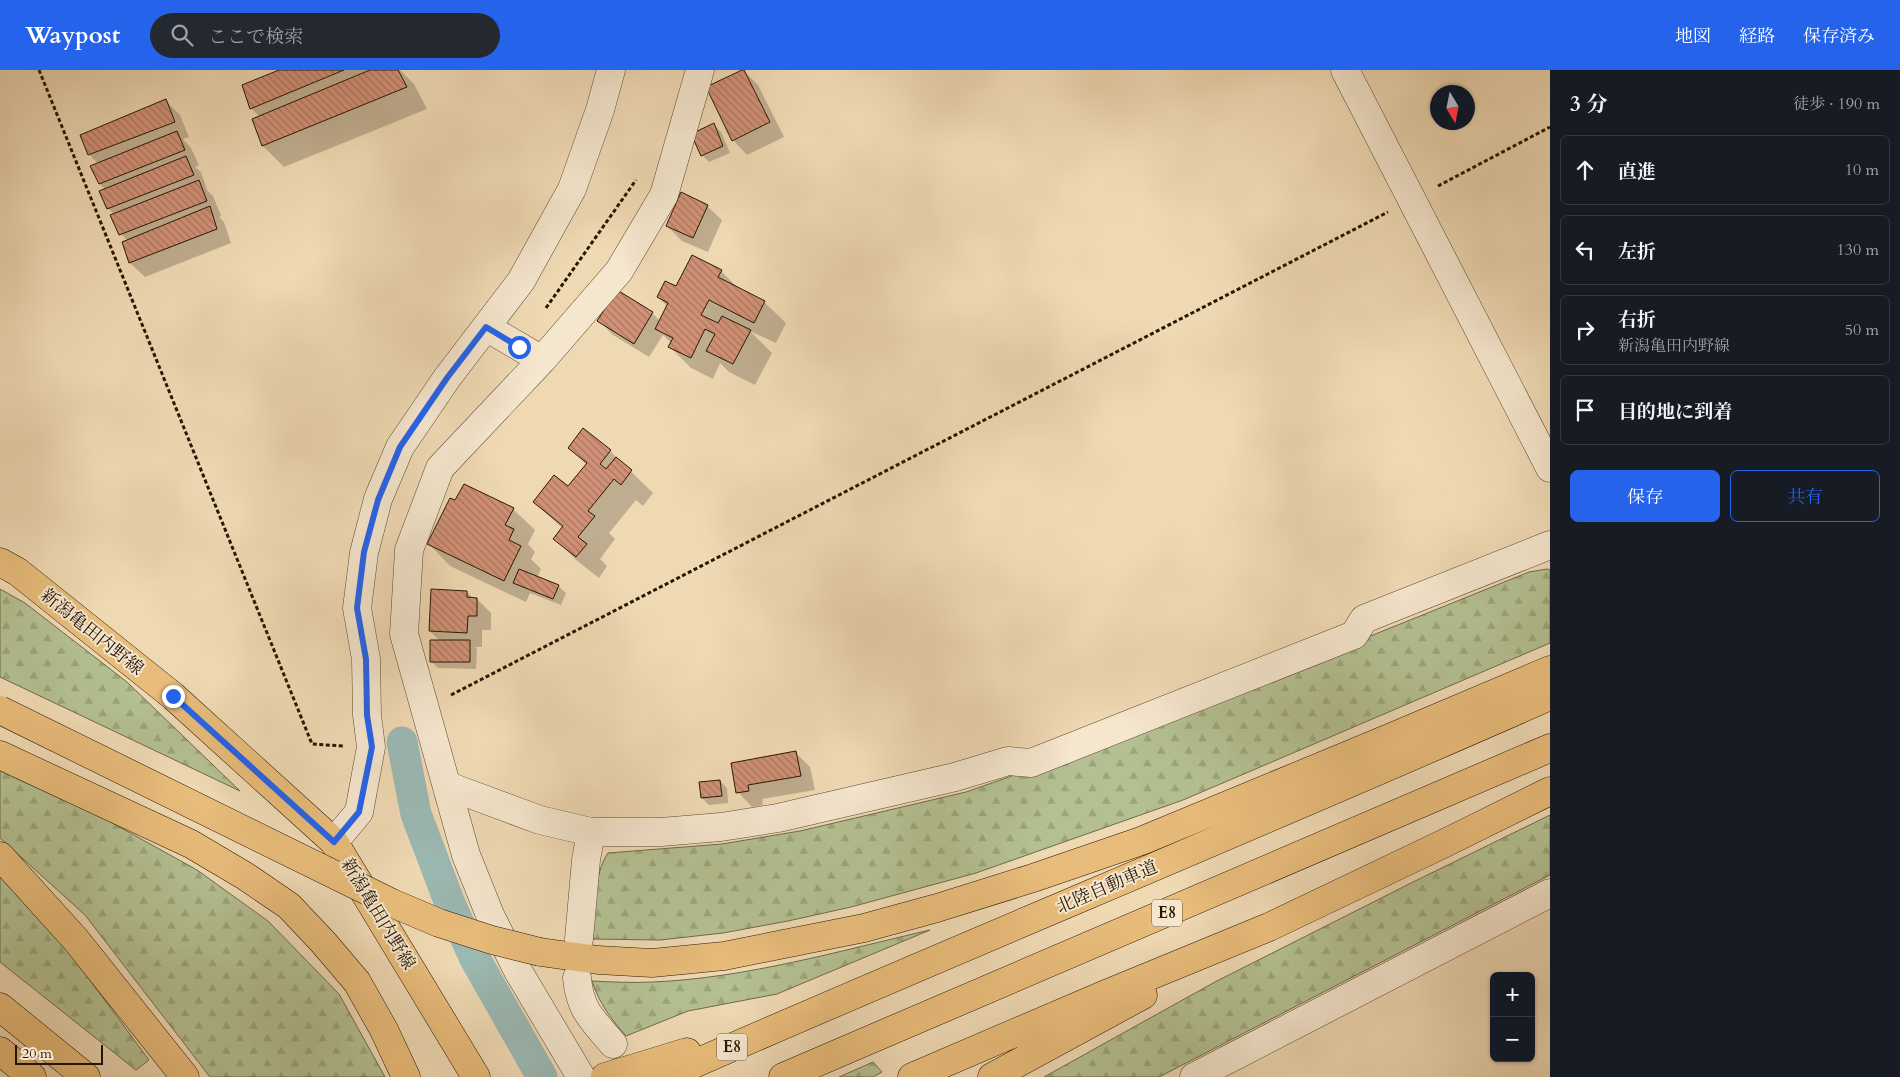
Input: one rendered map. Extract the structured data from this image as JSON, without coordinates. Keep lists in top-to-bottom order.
{
  "streets": {
    "main road": ["新潟亀田内野線", "北陸自動車道", "E8"]
  },
  "scale_bar": "20 m",
  "north": "bottom",
  "page": {
    "header": "Waypost",
    "search": "ここで検索",
    "nav": ["地図", "経路", "保存済み"],
    "heading": ["3 分", "徒歩 · 190 m"],
    "list": [
      ["直進", "10 m"],
      ["左折", "130 m"],
      ["右折", "新潟亀田内野線", "50 m"],
      "目的地に到着"
    ],
    "buttons": ["保存", "共有"],
    "map_buttons": ["+", "−"],
    "scale": "20 m"
  }
}
